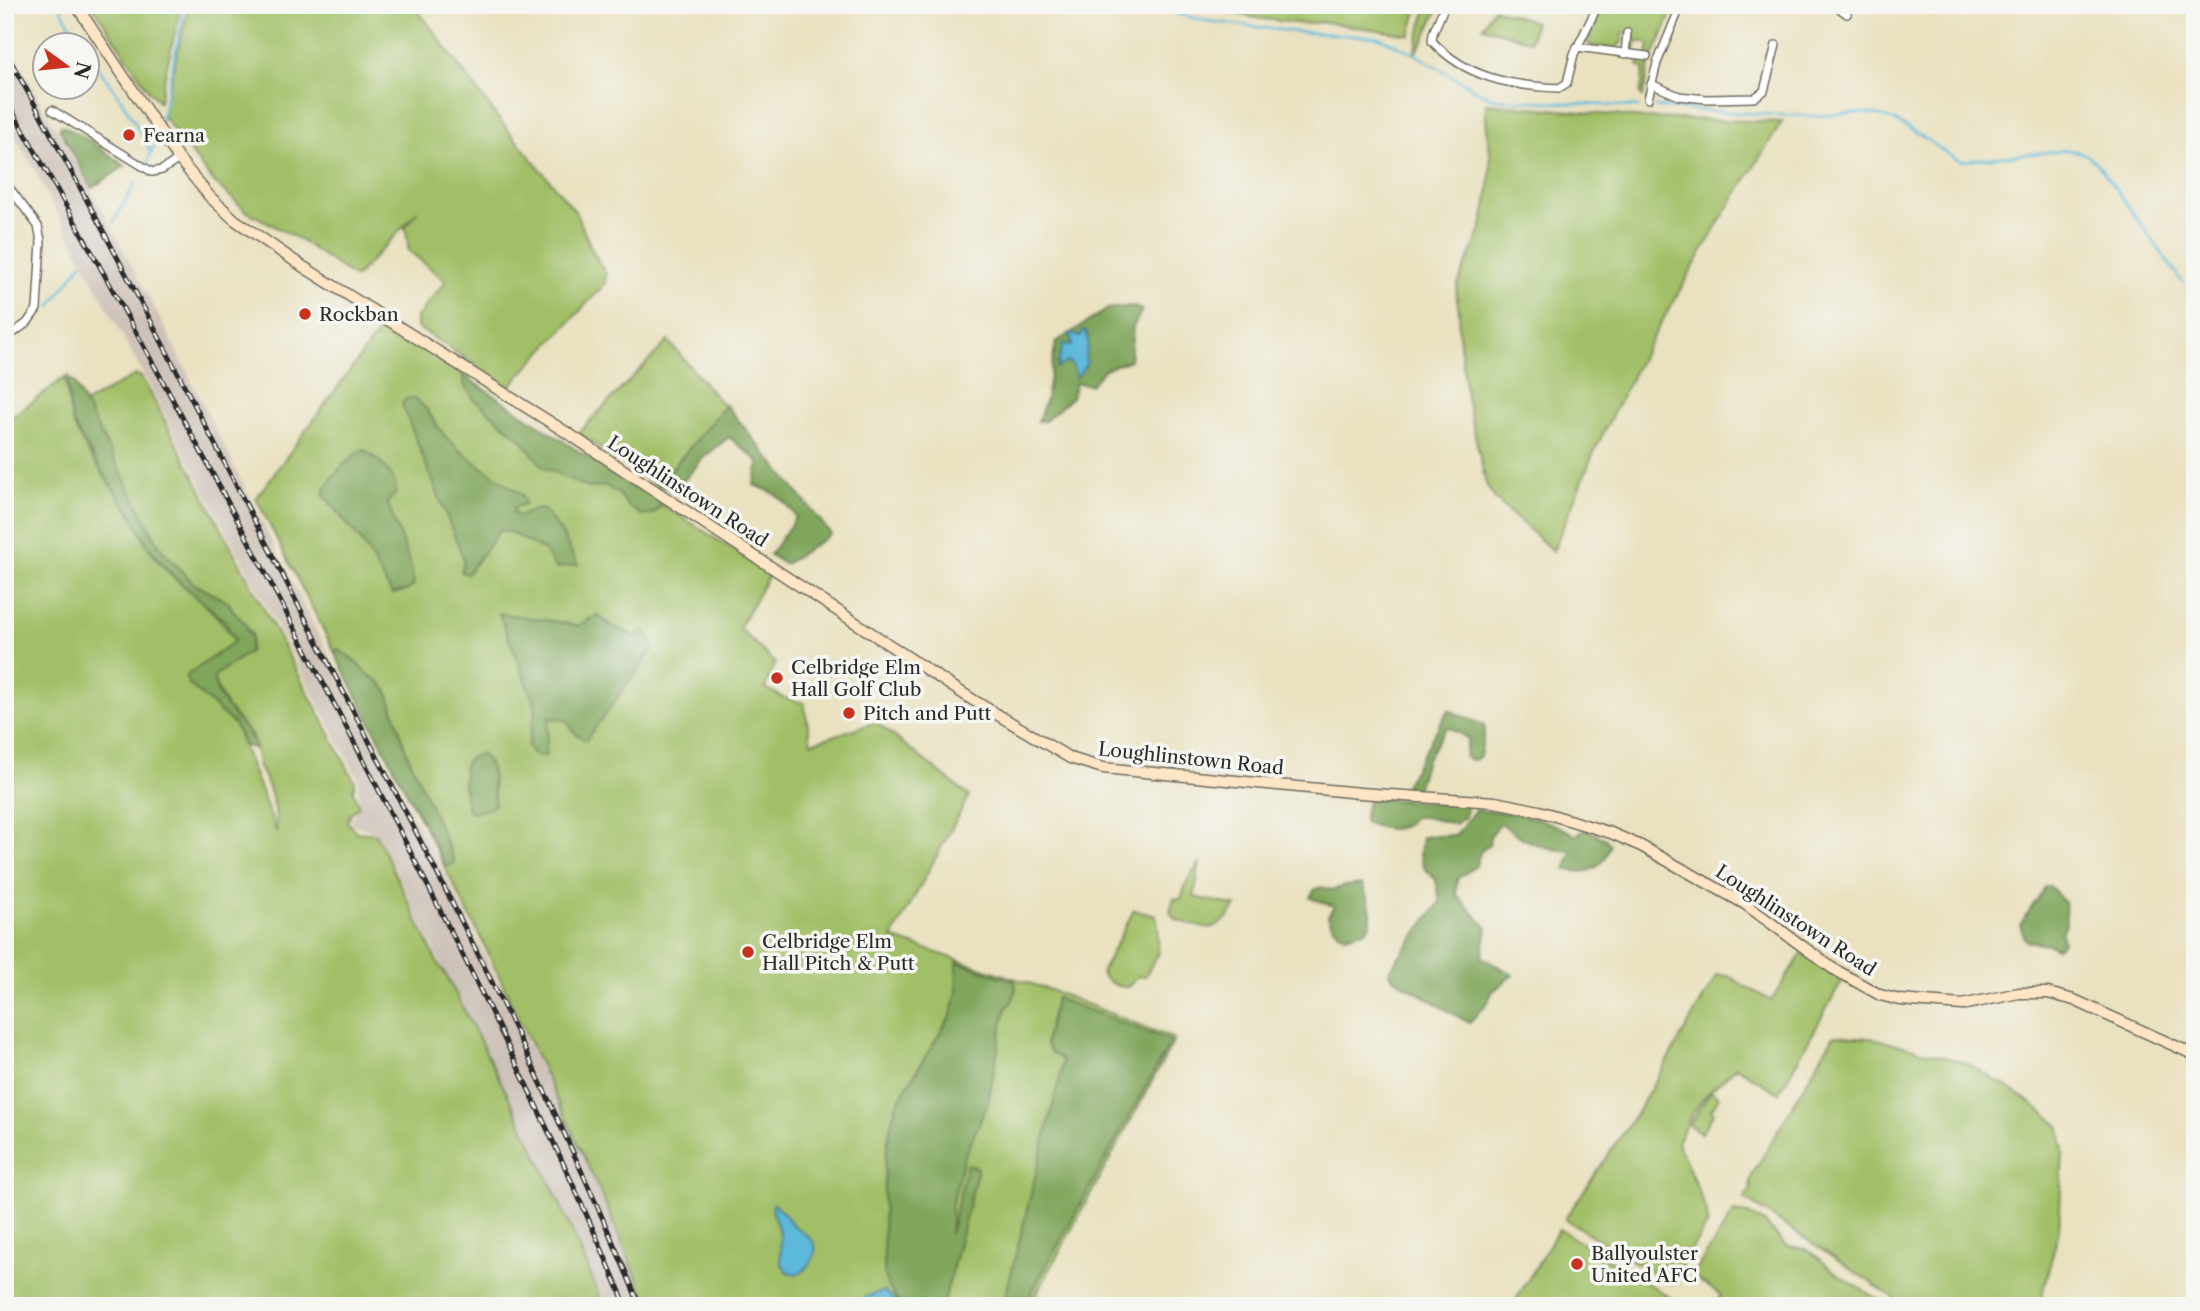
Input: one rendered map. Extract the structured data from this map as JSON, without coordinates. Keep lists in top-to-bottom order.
{
  "streets": {
    "street": ["Loughlinstown Road"]
  },
  "places": [
    "Fearna",
    "Rockban",
    "Celbridge Elm Hall Golf Club",
    "Pitch and Putt",
    "Celbridge Elm Hall Pitch & Putt",
    "Ballyoulster United AFC"
  ],
  "north": "right"
}
